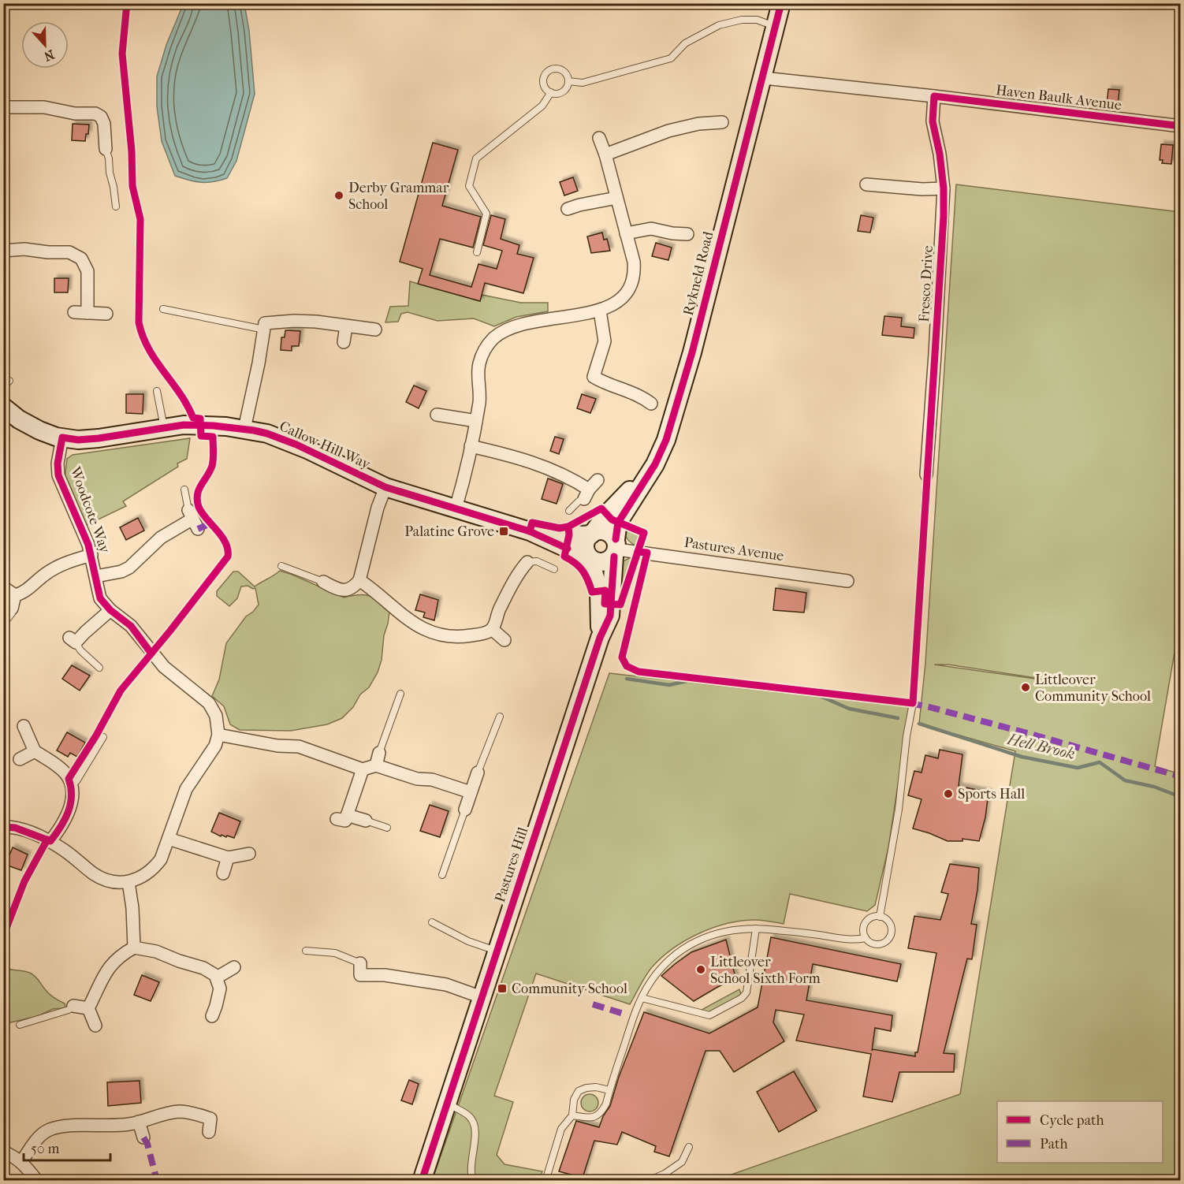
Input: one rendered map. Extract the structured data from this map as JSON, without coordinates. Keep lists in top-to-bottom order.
{
  "streets": {
    "street": [
      "Haven Baulk Avenue",
      "Rykneld Road",
      "Fresco Drive",
      "Callow Hill Way",
      "Woodcote Way",
      "Pastures Avenue",
      "Pastures Hill"
    ]
  },
  "crossings": [
    ["Haven Baulk Avenue", "Rykneld Road"],
    ["Haven Baulk Avenue", "Fresco Drive"],
    ["Rykneld Road", "Callow Hill Way"],
    ["Rykneld Road", "Pastures Avenue"],
    ["Rykneld Road", "Pastures Hill"],
    ["Callow Hill Way", "Woodcote Way"],
    ["Callow Hill Way", "Pastures Avenue"],
    ["Callow Hill Way", "Pastures Hill"],
    ["Pastures Avenue", "Pastures Hill"]
  ],
  "water": ["Hell Brook"],
  "places": {
    "other": [
      "Derby Grammar School",
      "Littleover Community School",
      "Sports Hall",
      "Littleover School Sixth Form"
    ],
    "transit": ["Palatine Grove", "Community School"]
  },
  "legend": ["Cycle path", "Path"],
  "scale_bar": "50 m",
  "north": "bottom"
}
